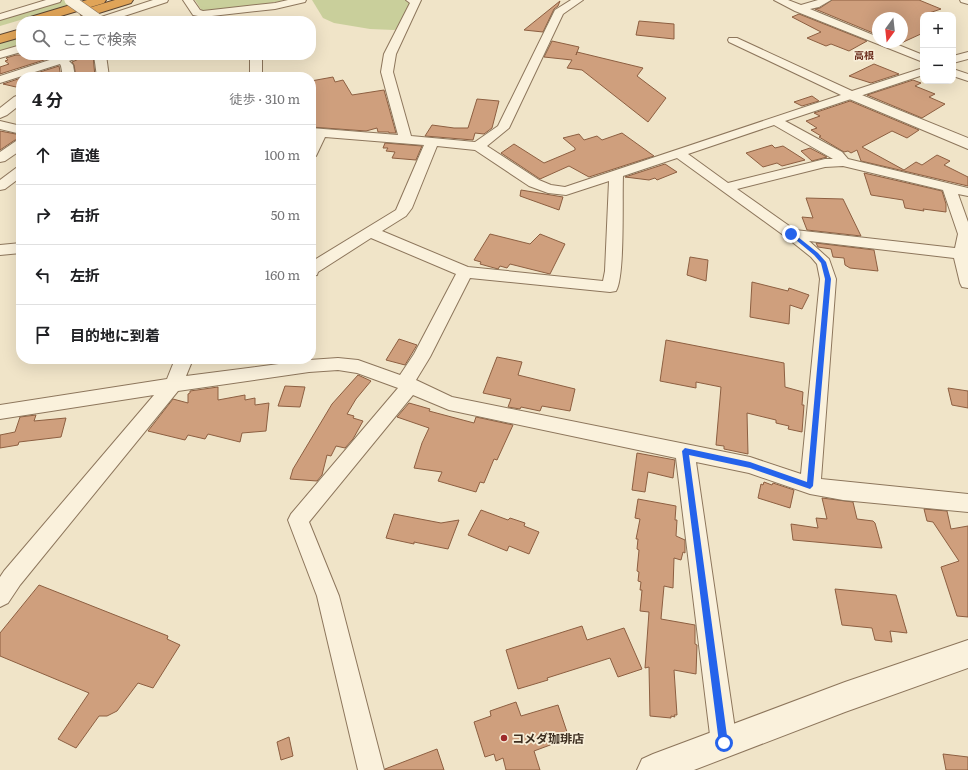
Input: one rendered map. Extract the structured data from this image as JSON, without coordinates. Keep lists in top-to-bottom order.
{
  "districts": ["高根"],
  "places": ["コメダ珈琲店"],
  "north": "bottom",
  "page": {
    "map_buttons": ["+", "−"],
    "search": "ここで検索",
    "heading": ["4 分", "徒歩 · 310 m"],
    "list": [
      ["直進", "100 m"],
      ["右折", "50 m"],
      ["左折", "160 m"],
      "目的地に到着"
    ]
  }
}
